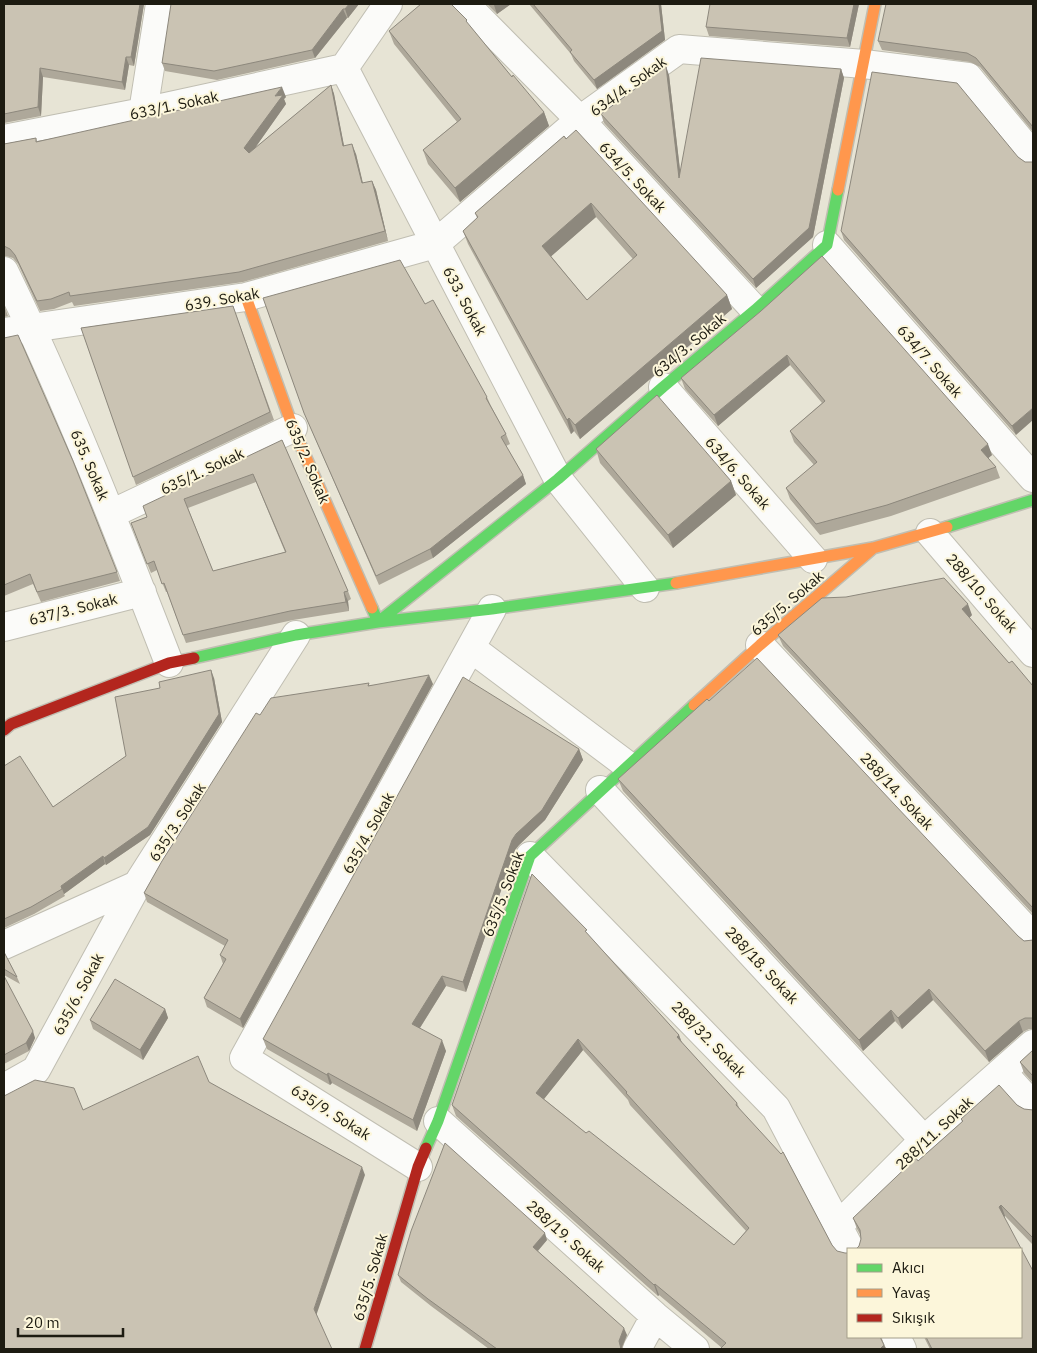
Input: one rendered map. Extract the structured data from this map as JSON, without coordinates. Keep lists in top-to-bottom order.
{
  "streets": {
    "street": [
      "634/4. Sokak",
      "633/1. Sokak",
      "634/5. Sokak",
      "639. Sokak",
      "633. Sokak",
      "634/3. Sokak",
      "634/7. Sokak",
      "635/2. Sokak",
      "635. Sokak",
      "635/1. Sokak",
      "634/6. Sokak",
      "288/10. Sokak",
      "635/5. Sokak",
      "637/3. Sokak",
      "288/14. Sokak",
      "635/3. Sokak",
      "635/4. Sokak",
      "288/18. Sokak",
      "635/6. Sokak",
      "288/32. Sokak",
      "635/9. Sokak",
      "288/11. Sokak",
      "288/19. Sokak"
    ]
  },
  "crossings": [
    ["634/4. Sokak", "634/5. Sokak"],
    ["634/4. Sokak", "639. Sokak"],
    ["634/4. Sokak", "633. Sokak"],
    ["633/1. Sokak", "633. Sokak"],
    ["634/5. Sokak", "634/3. Sokak"],
    ["639. Sokak", "633. Sokak"],
    ["639. Sokak", "635/2. Sokak"],
    ["639. Sokak", "635. Sokak"],
    ["633. Sokak", "634/3. Sokak"],
    ["634/3. Sokak", "634/7. Sokak"],
    ["634/3. Sokak", "635/2. Sokak"],
    ["634/3. Sokak", "634/6. Sokak"],
    ["635/2. Sokak", "635/1. Sokak"],
    ["635. Sokak", "635/1. Sokak"],
    ["635. Sokak", "637/3. Sokak"],
    ["635/5. Sokak", "288/14. Sokak"],
    ["635/5. Sokak", "288/18. Sokak"],
    ["635/5. Sokak", "288/32. Sokak"],
    ["635/5. Sokak", "635/9. Sokak"],
    ["635/5. Sokak", "288/19. Sokak"],
    ["635/3. Sokak", "635/6. Sokak"],
    ["635/4. Sokak", "635/9. Sokak"],
    ["288/18. Sokak", "288/11. Sokak"],
    ["288/32. Sokak", "288/11. Sokak"]
  ],
  "legend": ["Akıcı", "Yavaş", "Sıkışık"],
  "scale_bar": "20 m"
}
